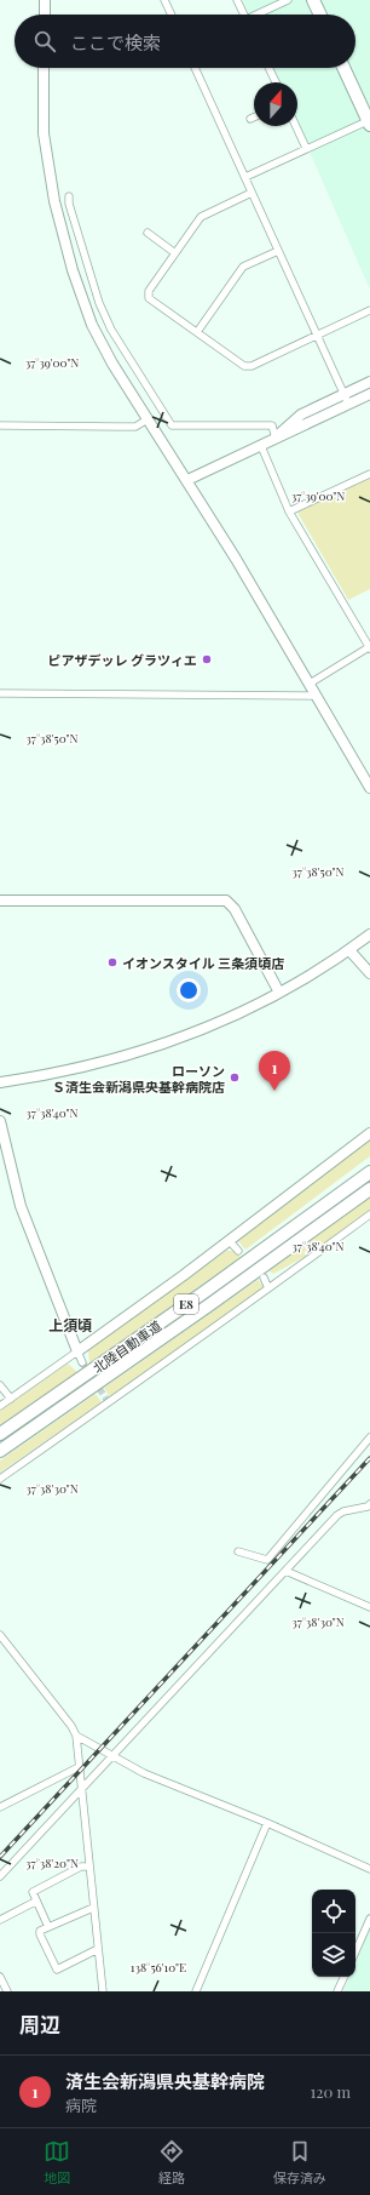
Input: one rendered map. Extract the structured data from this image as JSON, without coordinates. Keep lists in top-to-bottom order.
{
  "streets": {
    "highway": ["E8", "北陸自動車道"]
  },
  "districts": ["上須頃"],
  "places": ["ピアザデッレ グラツィエ", "イオンスタイル 三条須頃店", "ローソン Ｓ済生会新潟県央基幹病院店"],
  "north": "top",
  "page": {
    "search": "ここで検索",
    "pins": "1",
    "heading": "周辺",
    "list": [
      {
        "mark": "1",
        "name": "済生会新潟県央基幹病院",
        "note": "病院",
        "value": "120 m"
      }
    ],
    "nav": ["地図", "経路", "保存済み"]
  },
  "coordinates": [
    "37°39'00\"N",
    "37°38'50\"N",
    "37°38'40\"N",
    "37°38'30\"N",
    "37°38'20\"N",
    "138°56'10\"E"
  ]
}
